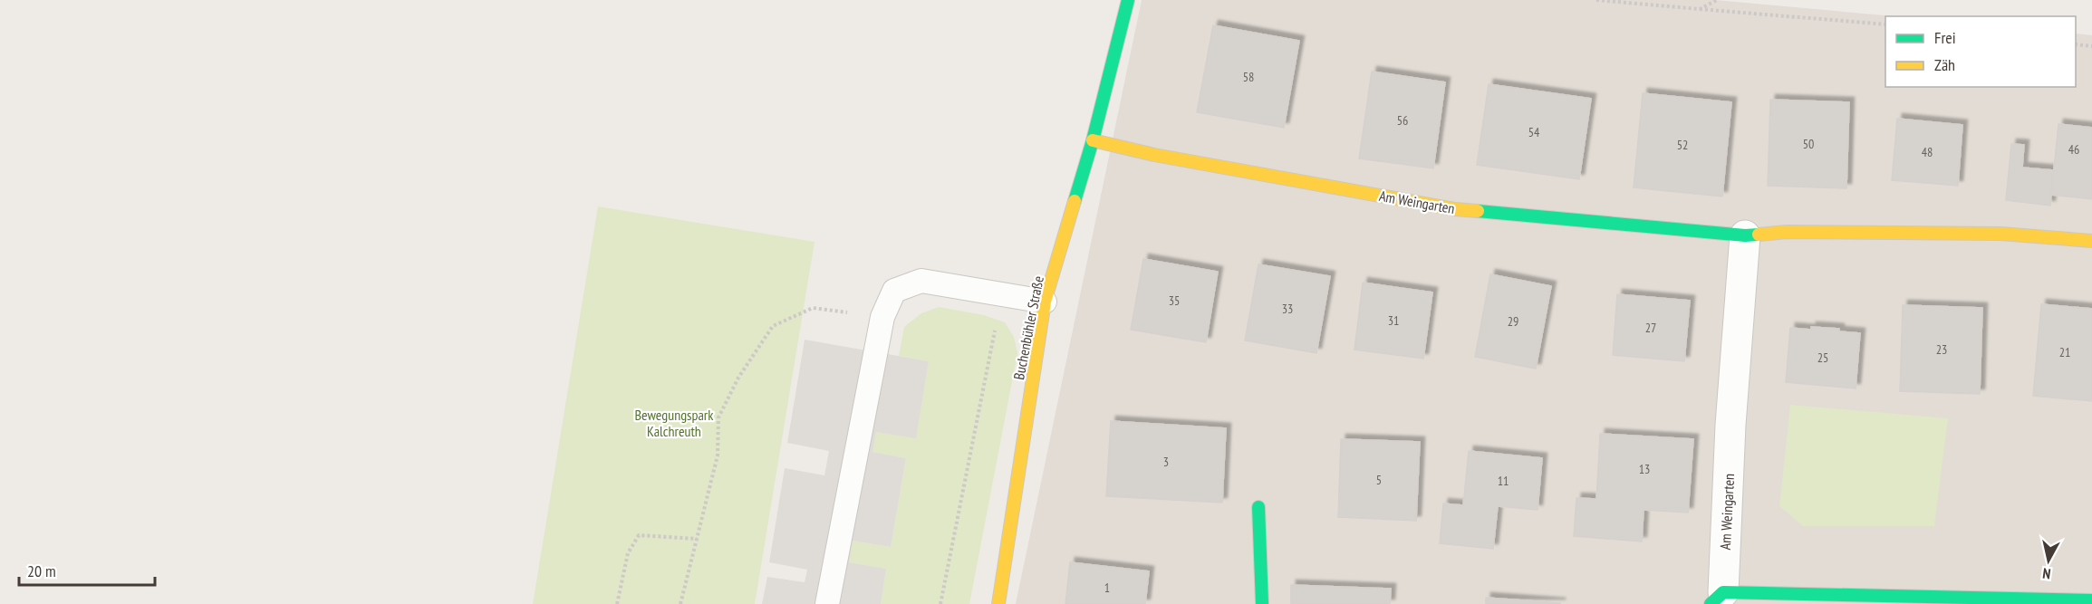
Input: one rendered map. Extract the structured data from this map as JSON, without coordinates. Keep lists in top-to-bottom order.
{
  "streets": {
    "street": ["Am Weingarten", "Buchenbühler Straße"]
  },
  "crossings": [
    ["Am Weingarten", "Buchenbühler Straße"]
  ],
  "parks": ["Bewegungspark Kalchreuth"],
  "house_numbers": [
    "58",
    "56",
    "54",
    "50",
    "52",
    "46",
    "48",
    "35",
    "33",
    "31",
    "29",
    "27",
    "23",
    "21",
    "25",
    "3",
    "13",
    "5",
    "11",
    "1"
  ],
  "legend": ["Frei", "Zäh"],
  "scale_bar": "20 m",
  "north": "bottom"
}
